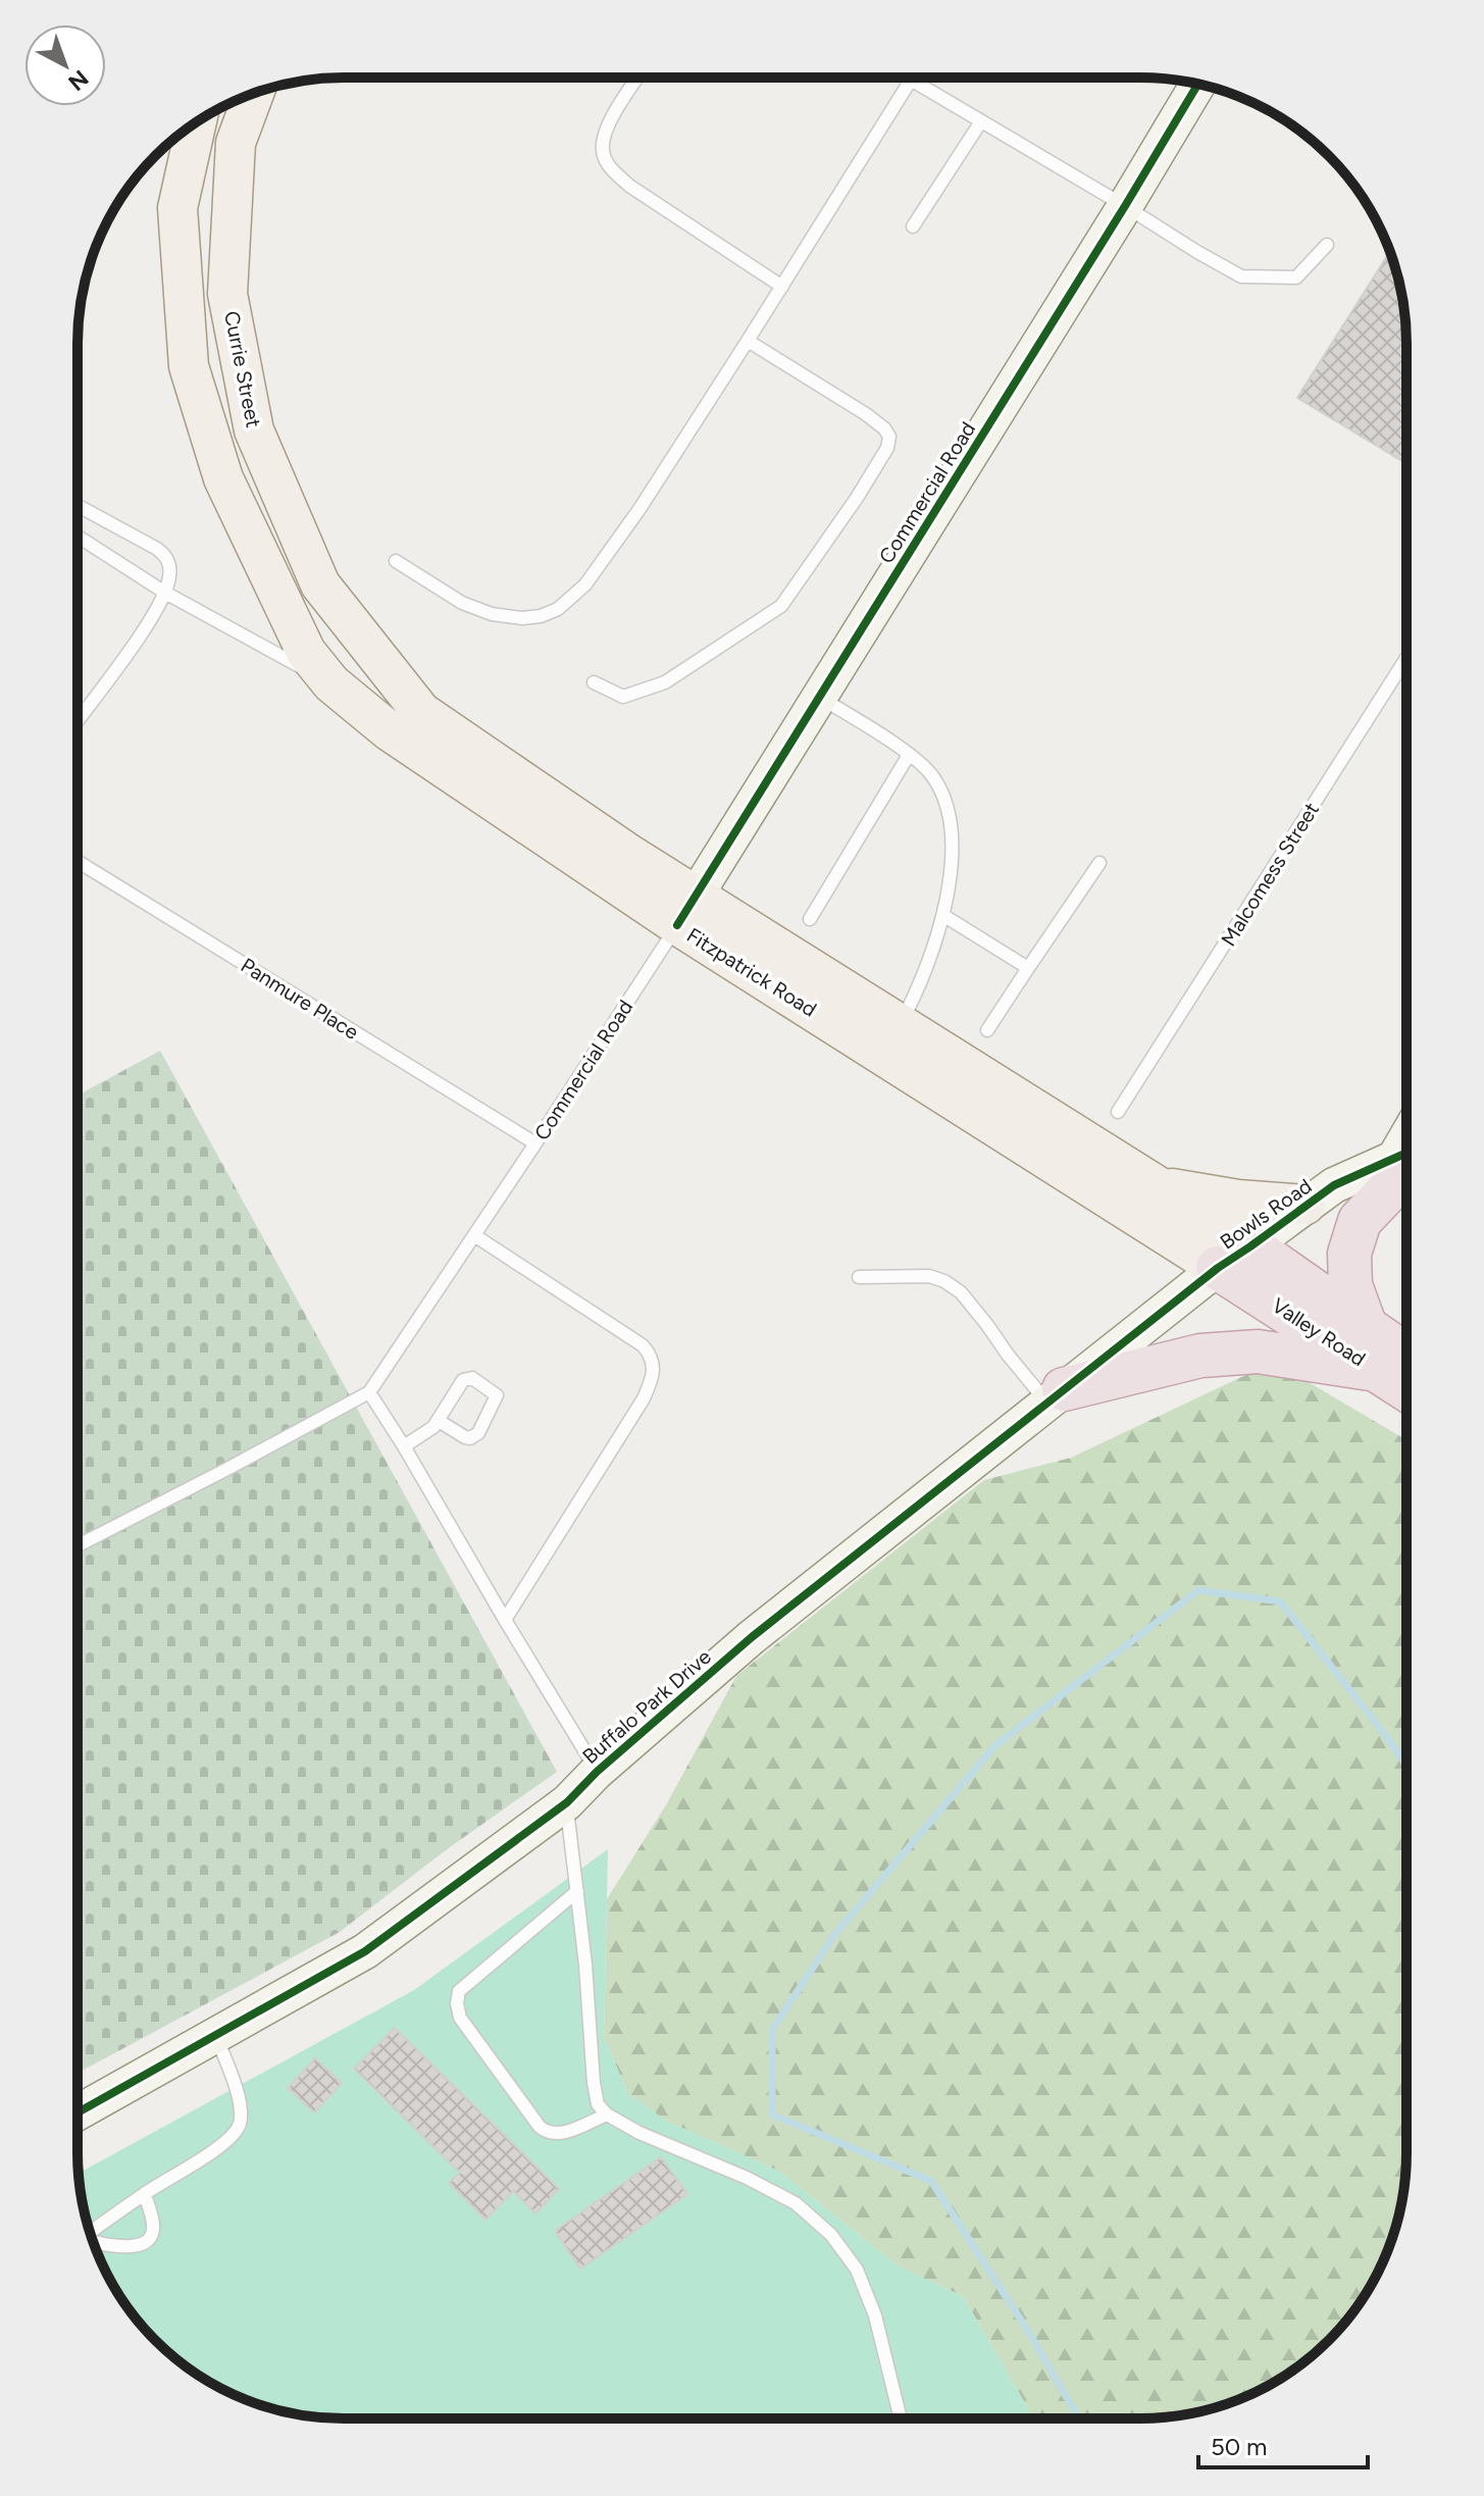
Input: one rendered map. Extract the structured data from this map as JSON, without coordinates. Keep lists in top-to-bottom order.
{
  "streets": {
    "highway": ["Valley Road"],
    "main road": ["Currie Street", "Fitzpatrick Road"],
    "street": ["Commercial Road", "Bowls Road", "Buffalo Park Drive"],
    "lane": ["Malcomess Street", "Panmure Place"]
  },
  "crossings": [
    ["Currie Street", "Fitzpatrick Road"],
    ["Commercial Road", "Fitzpatrick Road"],
    ["Commercial Road", "Panmure Place"],
    ["Fitzpatrick Road", "Bowls Road"],
    ["Fitzpatrick Road", "Valley Road"],
    ["Fitzpatrick Road", "Buffalo Park Drive"],
    ["Bowls Road", "Valley Road"],
    ["Bowls Road", "Buffalo Park Drive"],
    ["Valley Road", "Buffalo Park Drive"]
  ],
  "scale_bar": "50 m",
  "north": "bottom right"
}
